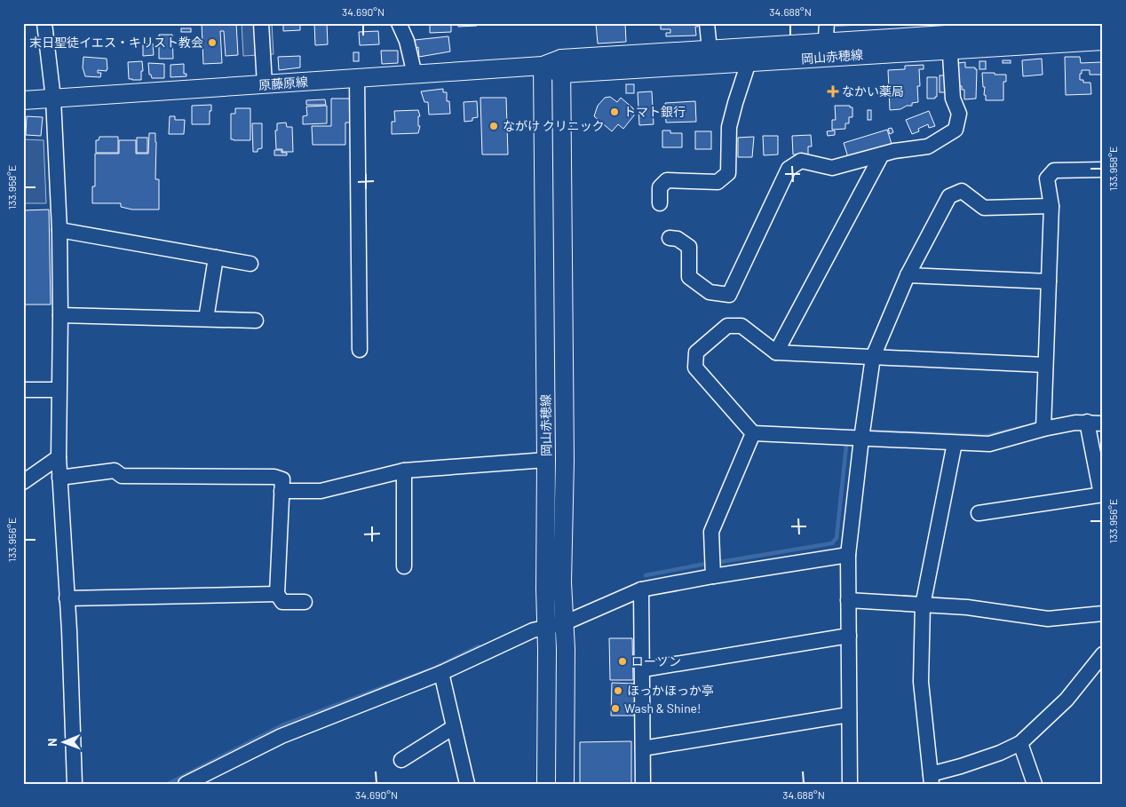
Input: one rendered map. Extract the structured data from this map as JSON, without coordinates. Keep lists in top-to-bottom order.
{
  "streets": {
    "main road": ["岡山赤穂線", "原藤原線"]
  },
  "crossings": [
    ["岡山赤穂線", "原藤原線"]
  ],
  "places": {
    "other": [
      "末日聖徒イエス・キリスト教会",
      "トマト銀行",
      "ながけ クリニック",
      "ローソン",
      "ほっかほっか亭",
      "Wash & Shine!"
    ],
    "health": ["なかい薬局"]
  },
  "north": "left",
  "coordinates": [
    "34.690°N",
    "34.688°N",
    "133.958°E",
    "133.956°E"
  ]
}
